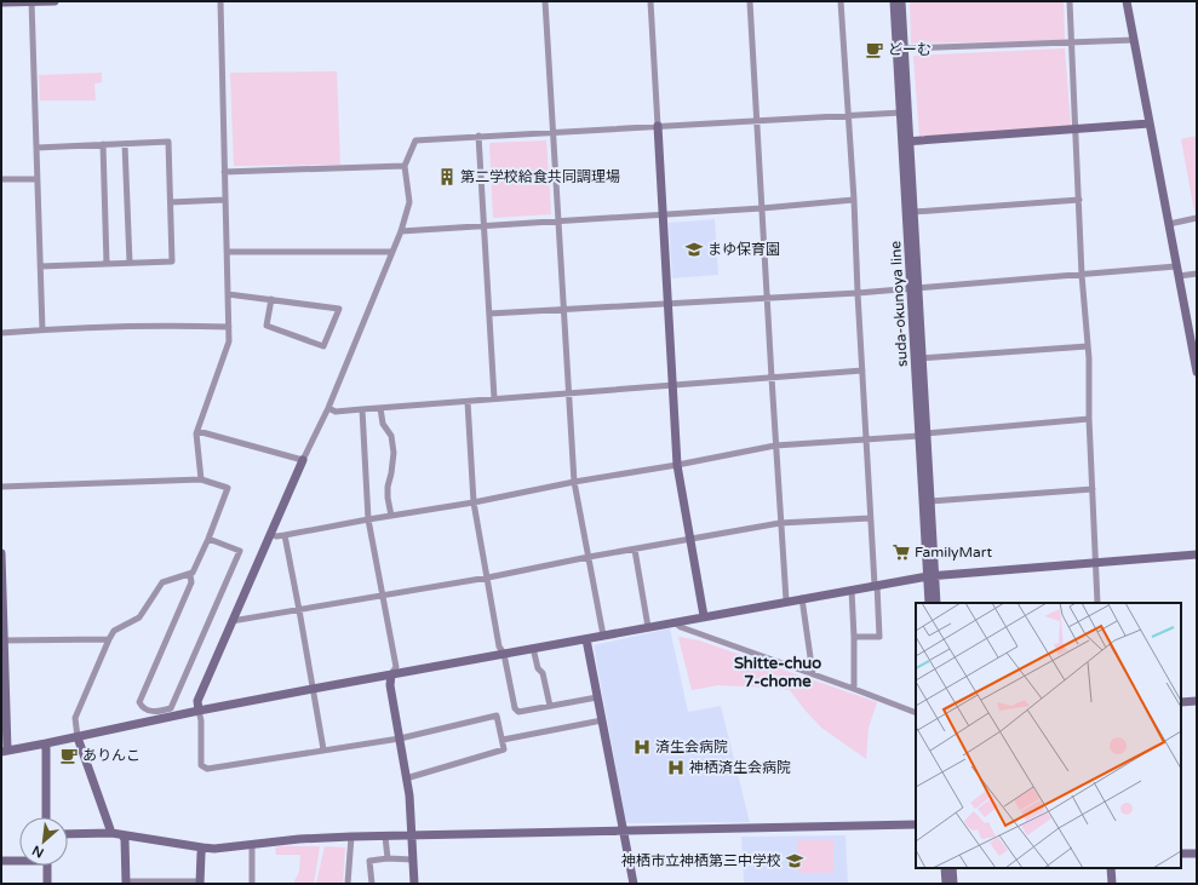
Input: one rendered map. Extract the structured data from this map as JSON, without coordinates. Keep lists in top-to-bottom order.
{
  "streets": {
    "street": ["suda-okunoya line"]
  },
  "districts": ["Shitte-chuo 7-chome"],
  "places": {
    "cafe": ["どーむ", "ありんこ"],
    "building": ["第二学校給食共同調理場"],
    "school or university": ["まゆ保育園", "神栖市立神栖第三中学校"],
    "supermarket": ["FamilyMart"],
    "hospital": ["済生会病院", "神栖済生会病院"]
  },
  "north": "bottom left"
}
